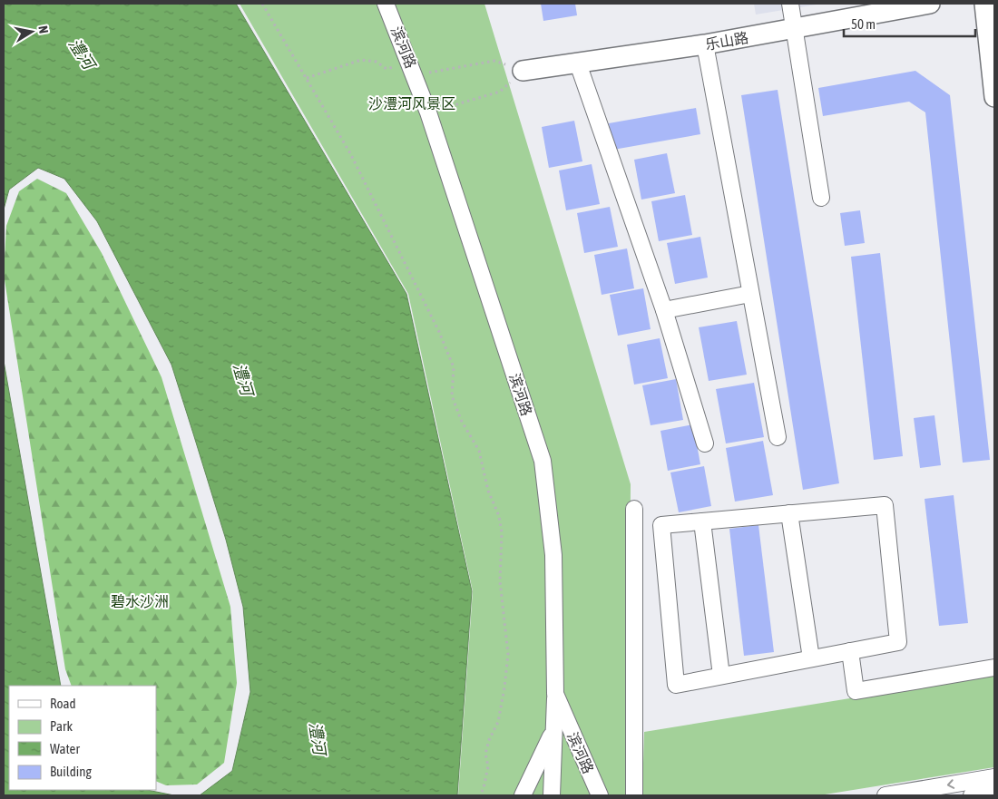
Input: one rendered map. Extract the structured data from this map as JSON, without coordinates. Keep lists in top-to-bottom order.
{
  "streets": {
    "street": ["乐山路", "滨河路"]
  },
  "water": ["澧河"],
  "parks": ["沙澧河风景区", "碧水沙洲"],
  "legend": [
    "Road",
    "Park",
    "Water",
    "Building"
  ],
  "scale_bar": "50 m",
  "north": "right"
}
